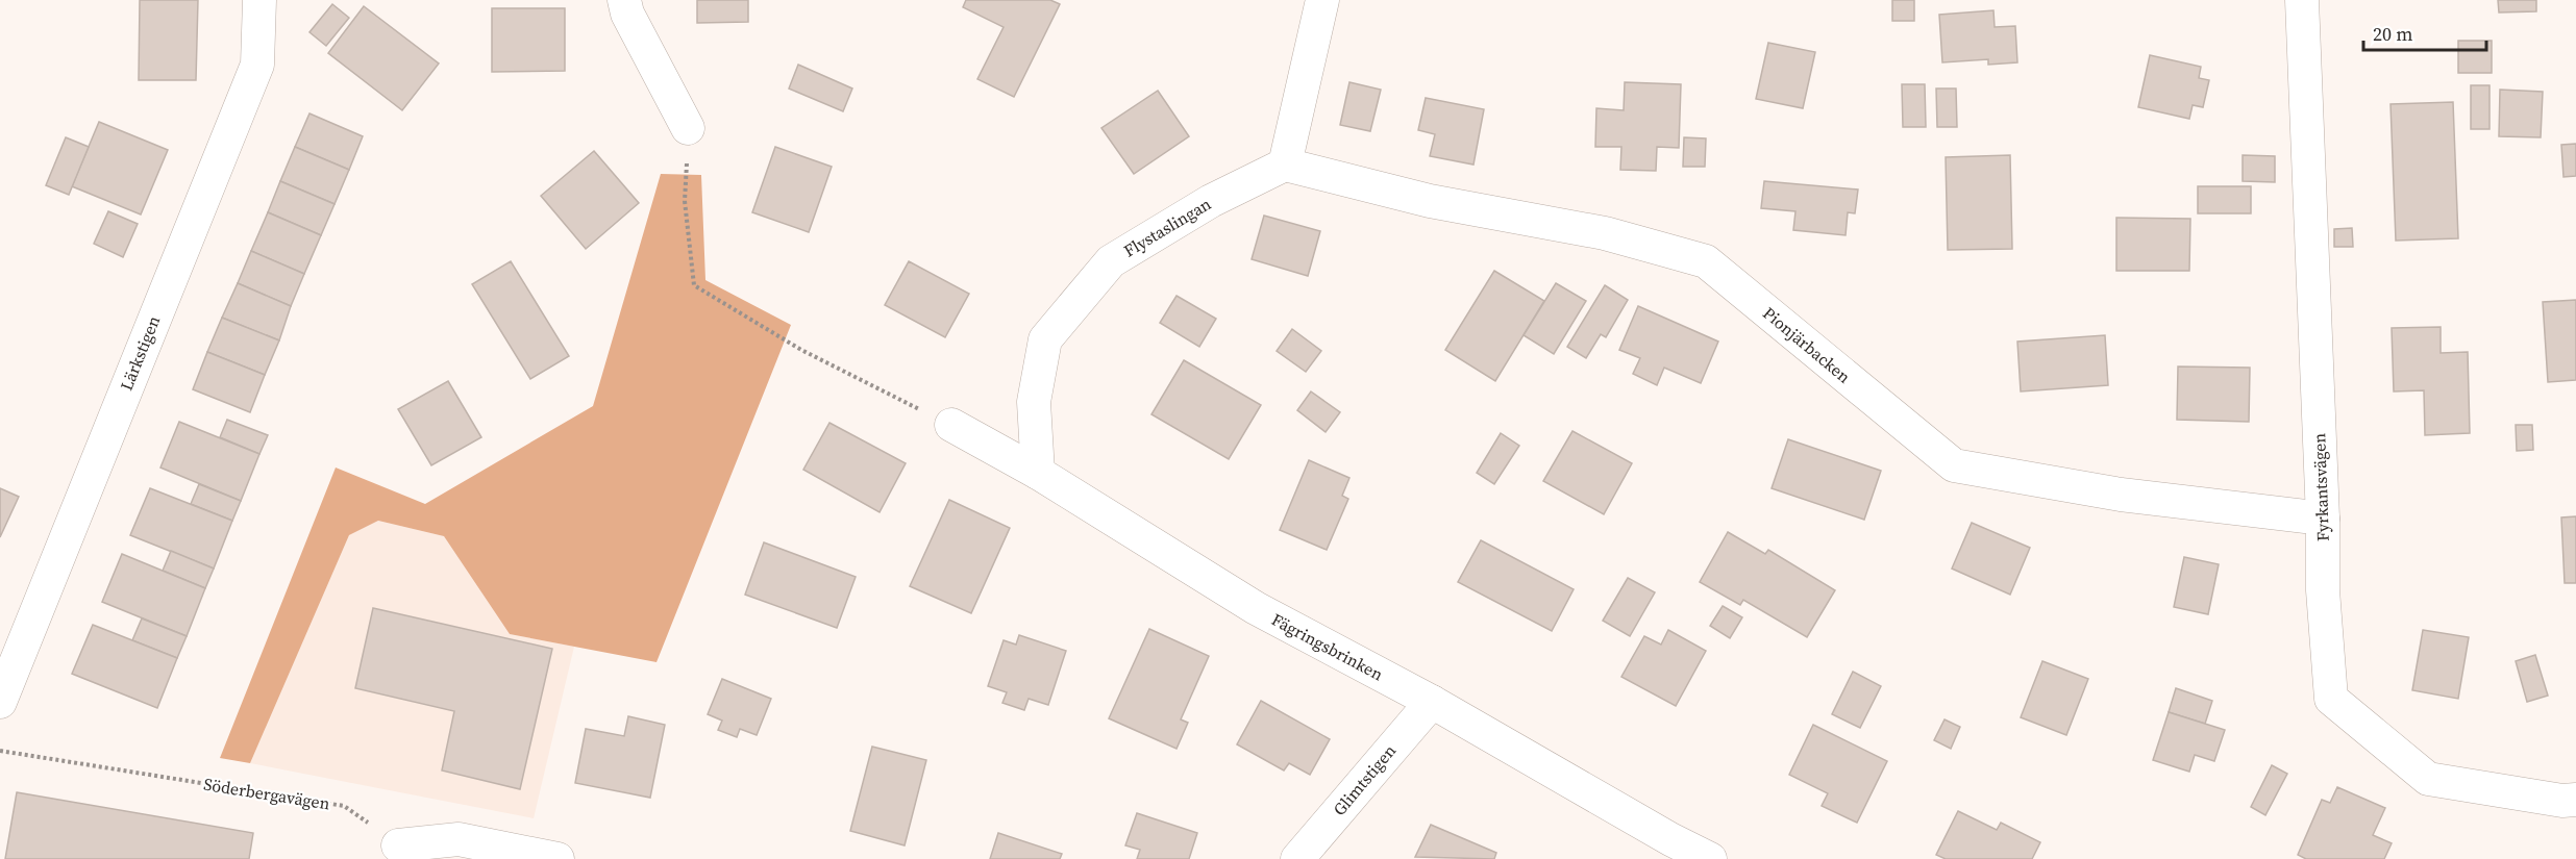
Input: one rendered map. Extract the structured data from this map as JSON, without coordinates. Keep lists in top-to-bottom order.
{
  "streets": {
    "street": [
      "Flystaslingan",
      "Pionjärbacken",
      "Lärkstigen",
      "Fyrkantsvägen",
      "Fägringsbrinken",
      "Glimtstigen"
    ],
    "path": ["Söderbergavägen"]
  },
  "crossings": [
    ["Flystaslingan", "Pionjärbacken"],
    ["Flystaslingan", "Fägringsbrinken"],
    ["Pionjärbacken", "Fyrkantsvägen"],
    ["Fägringsbrinken", "Glimtstigen"]
  ],
  "scale_bar": "20 m"
}
